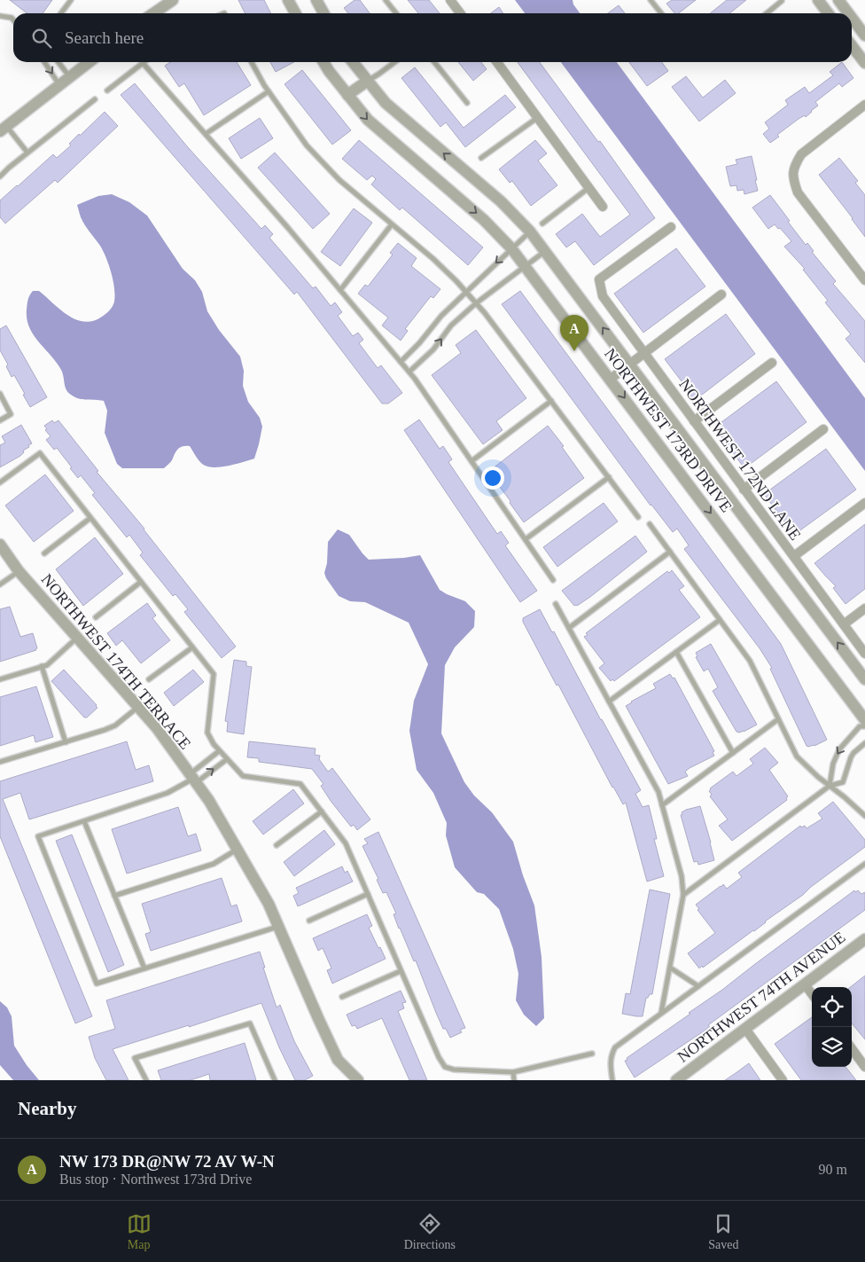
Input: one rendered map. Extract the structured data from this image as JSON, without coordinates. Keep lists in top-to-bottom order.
{
  "streets": {
    "street": [
      "NORTHWEST 173RD DRIVE",
      "NORTHWEST 172ND LANE",
      "NORTHWEST 174TH TERRACE",
      "NORTHWEST 74TH AVENUE"
    ]
  },
  "page": {
    "search": "Search here",
    "pins": "A",
    "heading": "Nearby",
    "list": [
      {
        "mark": "A",
        "name": "NW 173 DR@NW 72 AV W-N",
        "note": "Bus stop · Northwest 173rd Drive",
        "value": "90 m"
      }
    ],
    "nav": ["Map", "Directions", "Saved"]
  }
}
